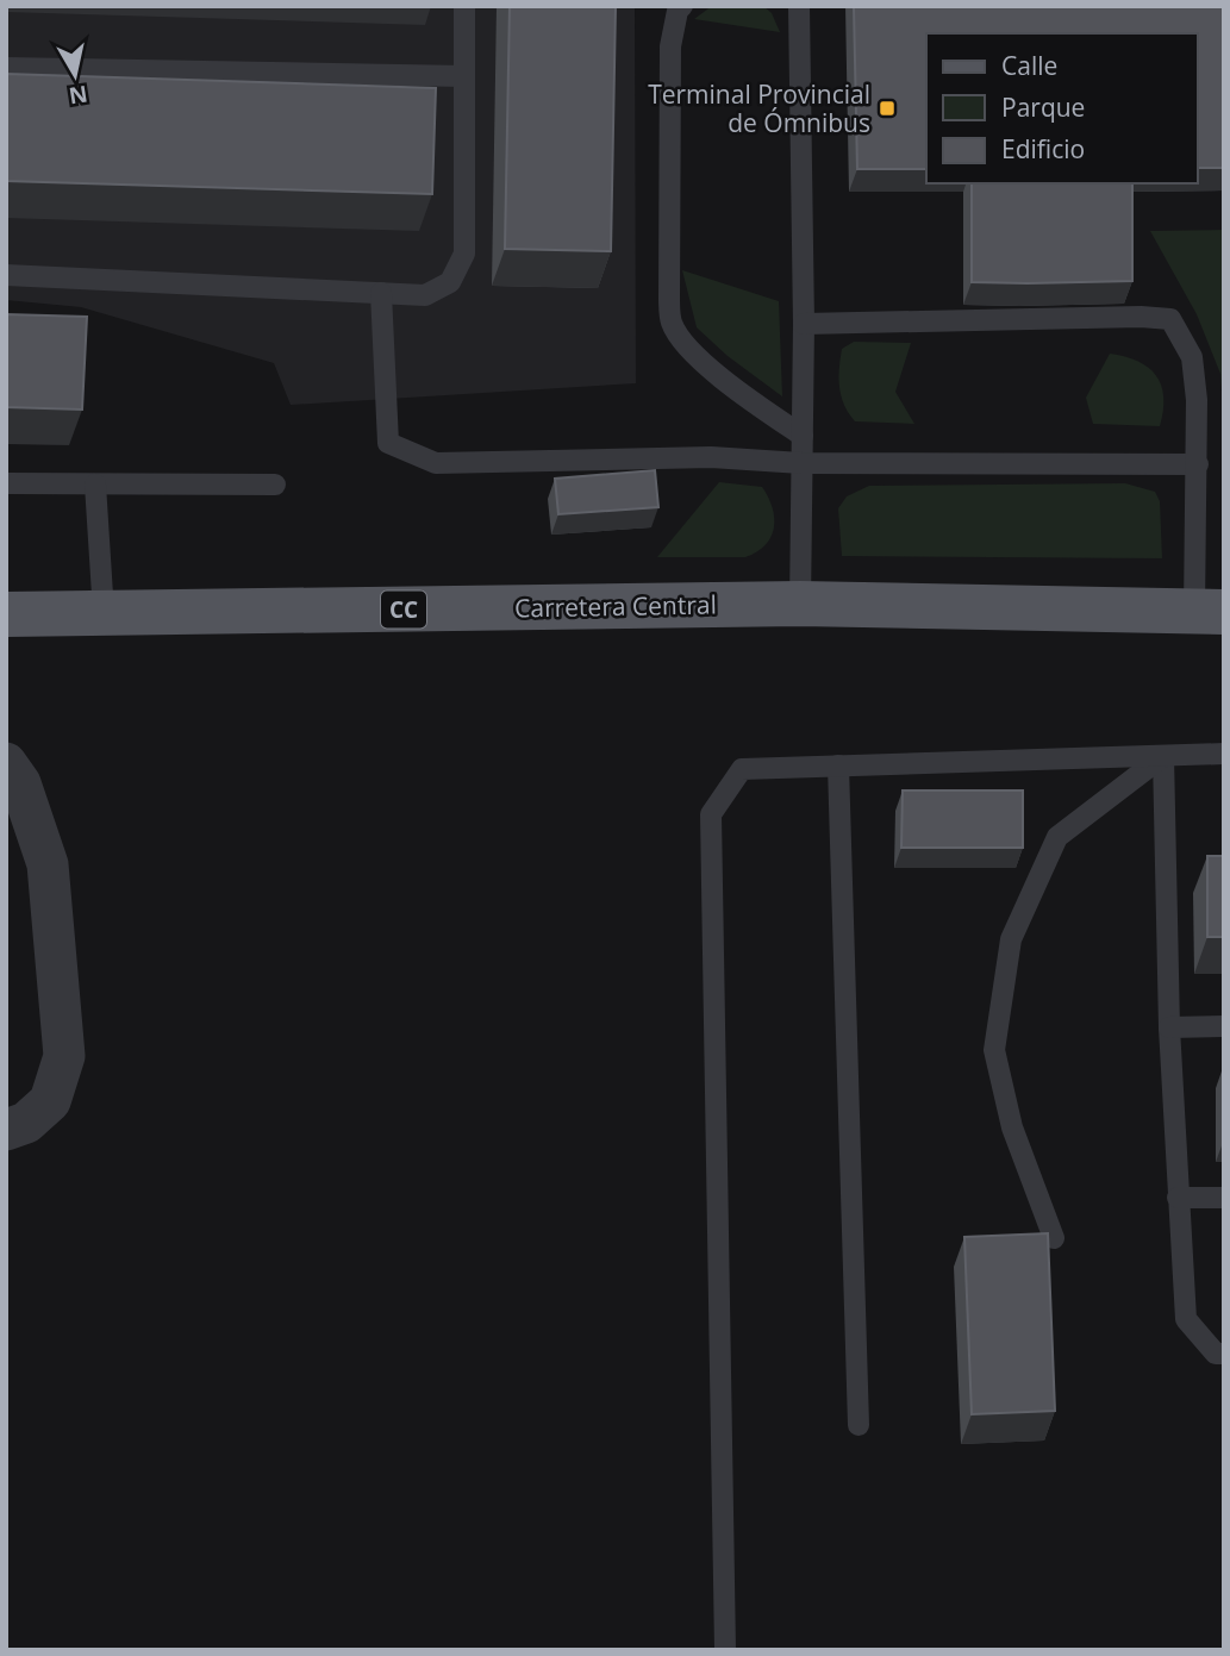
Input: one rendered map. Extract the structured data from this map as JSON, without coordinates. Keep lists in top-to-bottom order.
{
  "streets": {
    "main road": ["Carretera Central", "CC"]
  },
  "places": {
    "transit": ["Terminal Provincial de Ómnibus"]
  },
  "legend": ["Calle", "Parque", "Edificio"],
  "north": "bottom"
}
